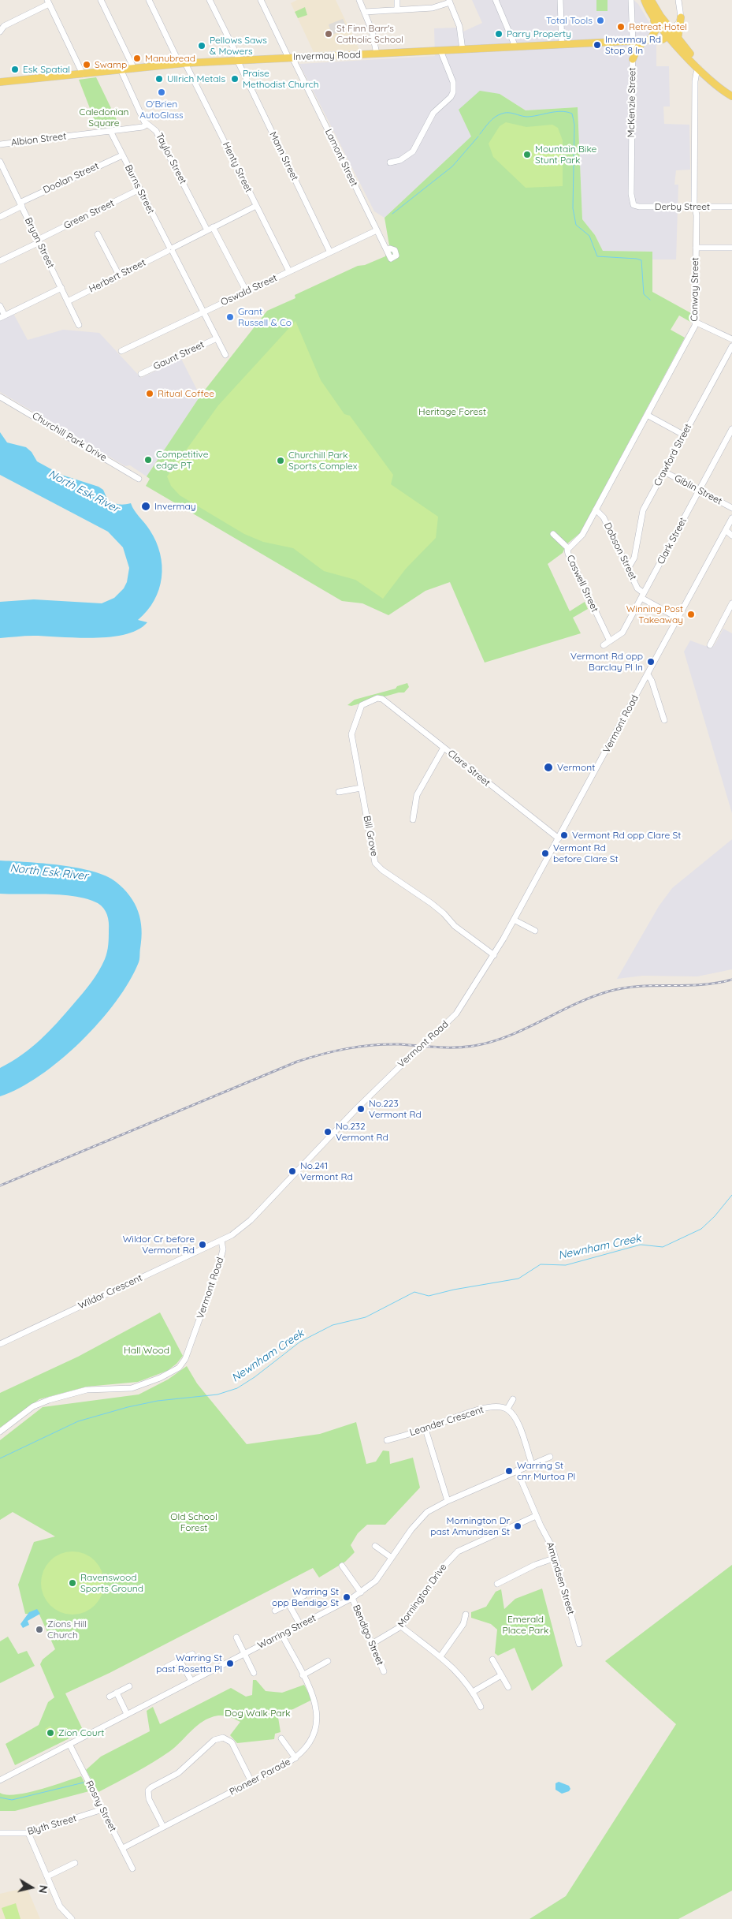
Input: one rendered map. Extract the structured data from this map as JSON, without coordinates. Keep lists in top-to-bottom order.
{
  "streets": {
    "main road": ["Invermay Road"],
    "street": [
      "McKenzie Street",
      "Albion Street",
      "Mann Street",
      "Lamont Street",
      "Taylor Street",
      "Henty Street",
      "Doolan Street",
      "Burns Street",
      "Derby Street",
      "Green Street",
      "Bryan Street",
      "Herbert Street",
      "Conway Street",
      "Oswald Street",
      "Gaunt Street",
      "Churchill Park Drive",
      "Crawford Street",
      "Giblin Street",
      "Clark Street",
      "Dobson Street",
      "Caswell Street",
      "Vermont Road",
      "Clare Street",
      "Bill Grove",
      "Wildor Crescent",
      "Leander Crescent",
      "Amundsen Street",
      "Mornington Drive",
      "Warring Street",
      "Bendigo Street",
      "Pioneer Parade",
      "Rosny Street",
      "Blyth Street"
    ]
  },
  "crossings": [
    ["Invermay Road", "McKenzie Street"],
    ["Invermay Road", "Mann Street"],
    ["Invermay Road", "Lamont Street"],
    ["Invermay Road", "Taylor Street"],
    ["Invermay Road", "Henty Street"],
    ["McKenzie Street", "Derby Street"],
    ["Albion Street", "Taylor Street"],
    ["Albion Street", "Burns Street"],
    ["Mann Street", "Oswald Street"],
    ["Lamont Street", "Oswald Street"],
    ["Taylor Street", "Herbert Street"],
    ["Henty Street", "Herbert Street"],
    ["Henty Street", "Oswald Street"],
    ["Doolan Street", "Burns Street"],
    ["Doolan Street", "Bryan Street"],
    ["Burns Street", "Green Street"],
    ["Burns Street", "Herbert Street"],
    ["Burns Street", "Oswald Street"],
    ["Burns Street", "Gaunt Street"],
    ["Derby Street", "Conway Street"],
    ["Green Street", "Bryan Street"],
    ["Bryan Street", "Herbert Street"],
    ["Conway Street", "Dobson Street"],
    ["Conway Street", "Caswell Street"],
    ["Crawford Street", "Giblin Street"],
    ["Crawford Street", "Dobson Street"],
    ["Giblin Street", "Clark Street"],
    ["Clark Street", "Dobson Street"],
    ["Clark Street", "Caswell Street"],
    ["Dobson Street", "Caswell Street"],
    ["Dobson Street", "Vermont Road"],
    ["Vermont Road", "Clare Street"],
    ["Vermont Road", "Bill Grove"],
    ["Vermont Road", "Wildor Crescent"],
    ["Clare Street", "Bill Grove"],
    ["Amundsen Street", "Mornington Drive"],
    ["Amundsen Street", "Warring Street"],
    ["Mornington Drive", "Bendigo Street"],
    ["Warring Street", "Bendigo Street"],
    ["Warring Street", "Pioneer Parade"],
    ["Warring Street", "Rosny Street"],
    ["Pioneer Parade", "Rosny Street"],
    ["Rosny Street", "Blyth Street"]
  ],
  "water": ["North Esk River", "Newnham Creek"],
  "parks": [
    "Caledonian Square",
    "Heritage Forest",
    "Hall Wood",
    "Old School Forest",
    "Emerald Place Park",
    "Dog Walk Park"
  ],
  "places": [
    "Total Tools",
    "Retreat Hotel",
    "St Finn Barr's Catholic School",
    "Parry Property",
    "Invermay Rd Stop 8 In",
    "Pellows Saws & Mowers",
    "Manubread",
    "Swamp",
    "Esk Spatial",
    "Ullrich Metals",
    "Praise Methodist Church",
    "O'Brien AutoGlass",
    "Mountain Bike Stunt Park",
    "Grant Russell & Co",
    "Ritual Coffee",
    "Competitive edge PT",
    "Churchill Park Sports Complex",
    "Invermay",
    "Winning Post Takeaway",
    "Vermont Rd opp Barclay Pl In",
    "Vermont",
    "Vermont Rd opp Clare St",
    "Vermont Rd before Clare St",
    "No.223 Vermont Rd",
    "No.232 Vermont Rd",
    "No.241 Vermont Rd",
    "Wildor Cr before Vermont Rd",
    "Warring St cnr Murtoa Pl",
    "Mornington Dr past Amundsen St",
    "Ravenswood Sports Ground",
    "Warring St opp Bendigo St",
    "Zions Hill Church",
    "Warring St past Rosetta Pl",
    "Zion Court"
  ],
  "north": "right"
}
